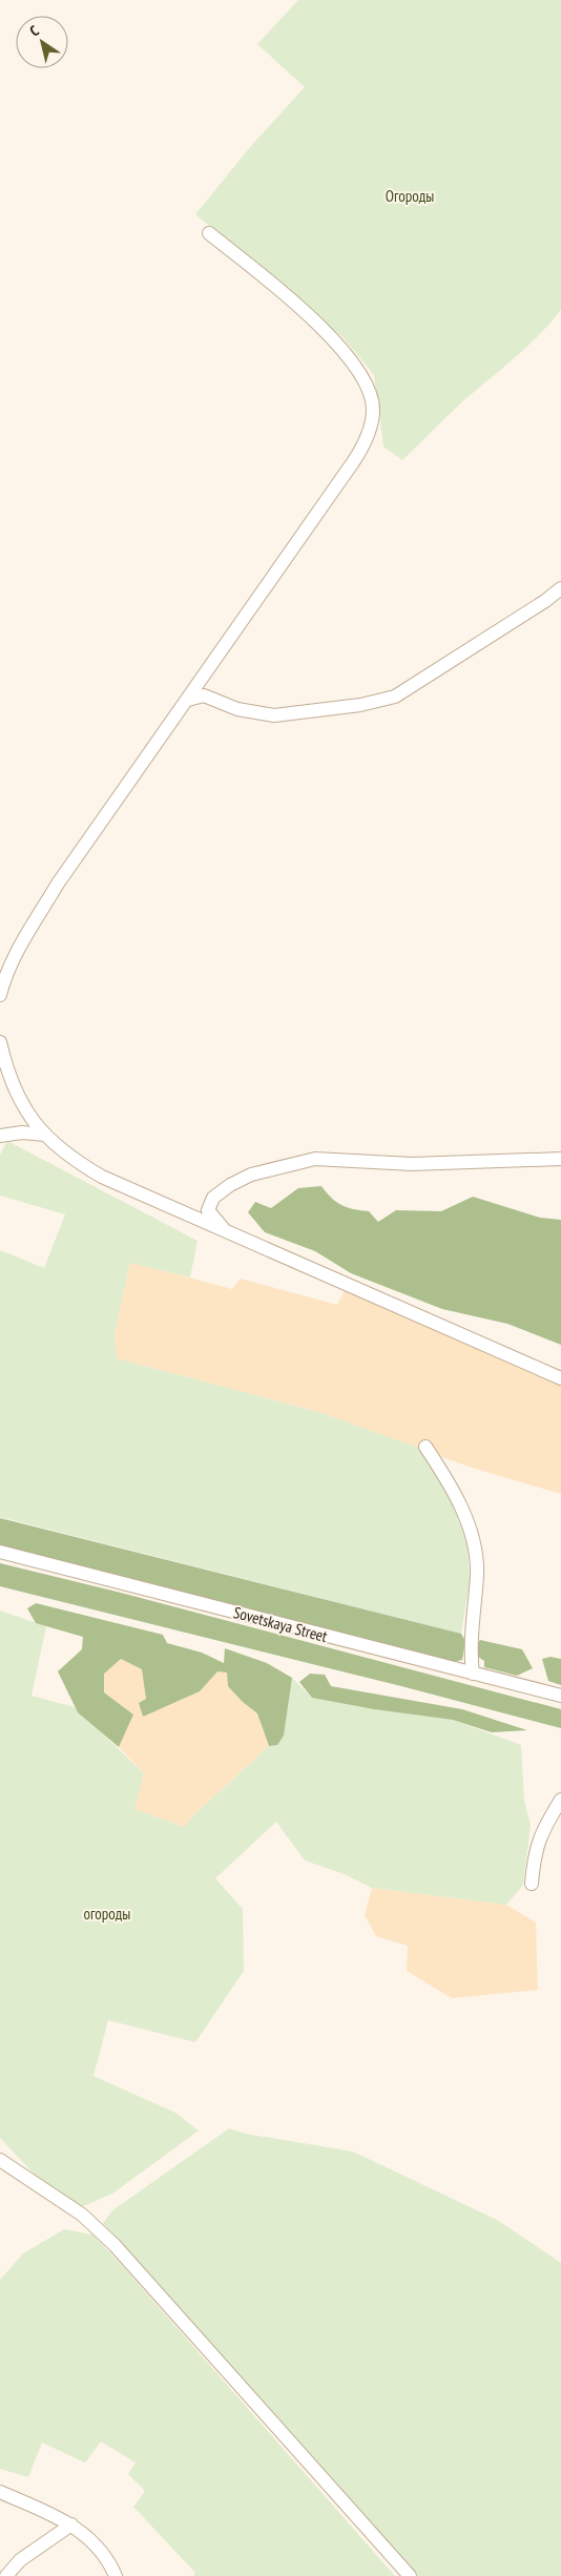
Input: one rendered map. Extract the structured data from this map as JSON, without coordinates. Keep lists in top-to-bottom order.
{
  "streets": {
    "street": ["Sovetskaya Street"]
  },
  "parks": ["Огороды", "огороды"],
  "north": "top left"
}
